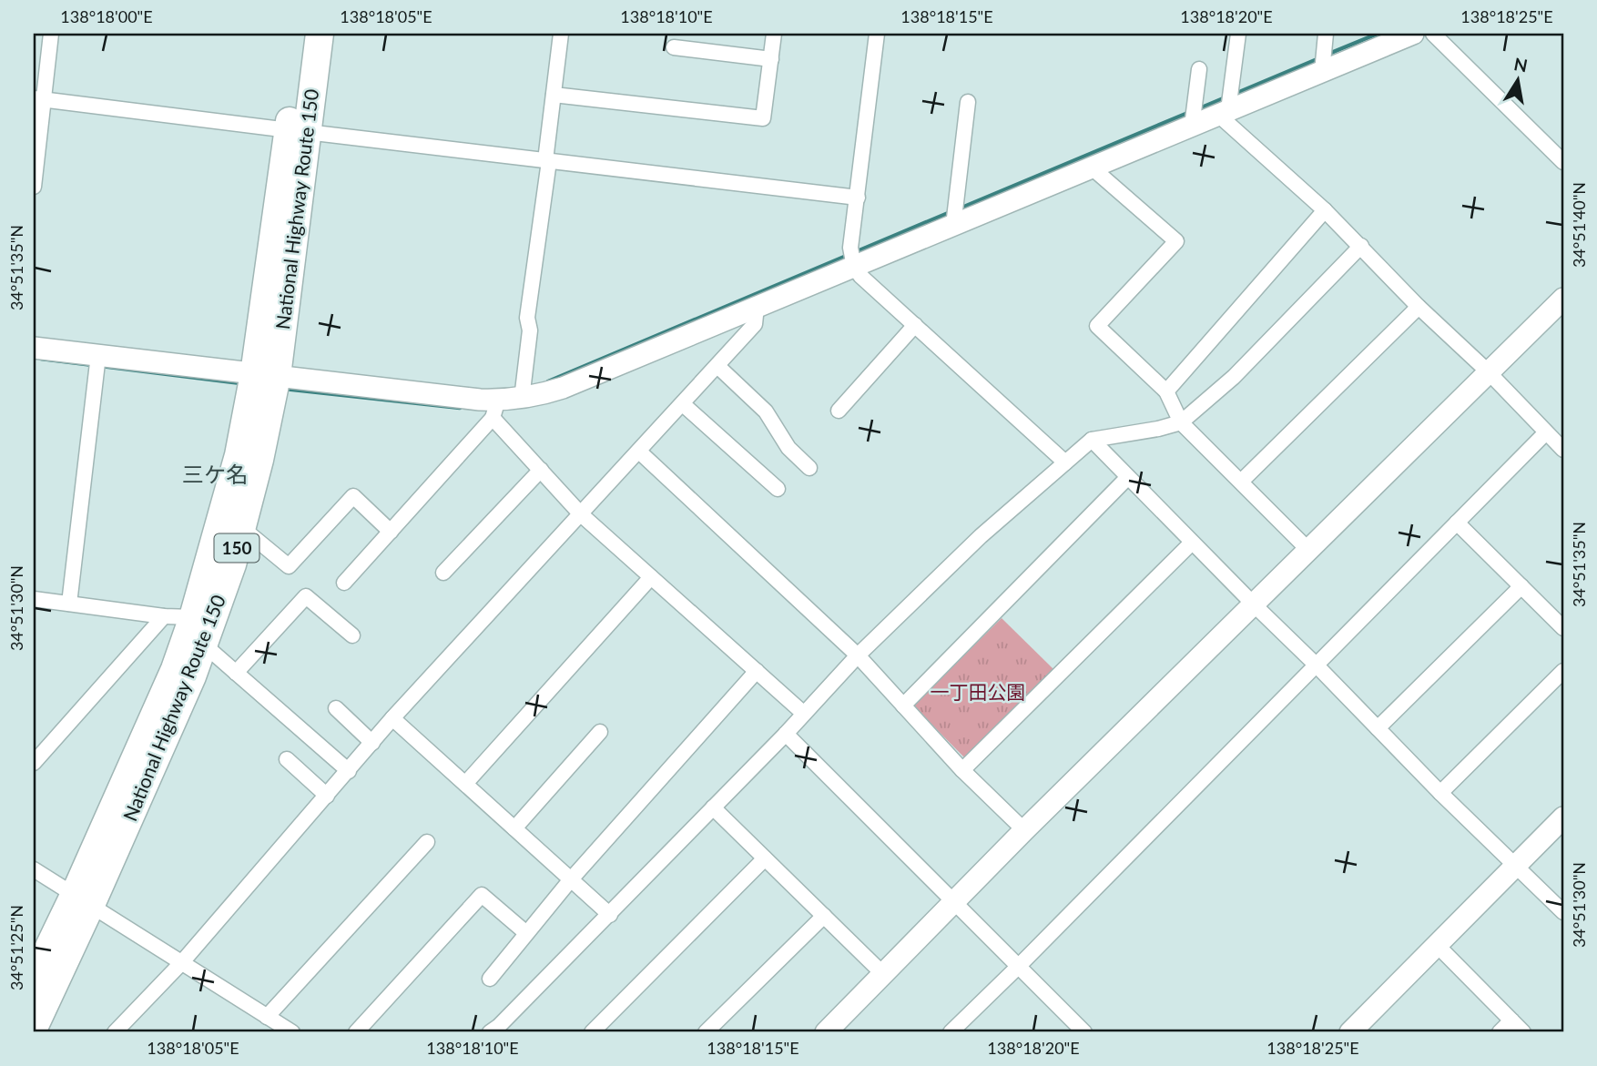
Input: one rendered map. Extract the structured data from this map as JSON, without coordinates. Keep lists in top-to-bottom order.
{
  "streets": {
    "highway": ["National Highway Route 150", "150"]
  },
  "districts": ["三ケ名"],
  "parks": ["一丁田公園"],
  "north": "top",
  "coordinates": [
    "138°18'00\"E",
    "138°18'05\"E",
    "138°18'10\"E",
    "138°18'15\"E",
    "138°18'20\"E",
    "138°18'25\"E",
    "34°51'40\"N",
    "34°51'35\"N",
    "34°51'30\"N",
    "34°51'25\"N"
  ]
}
